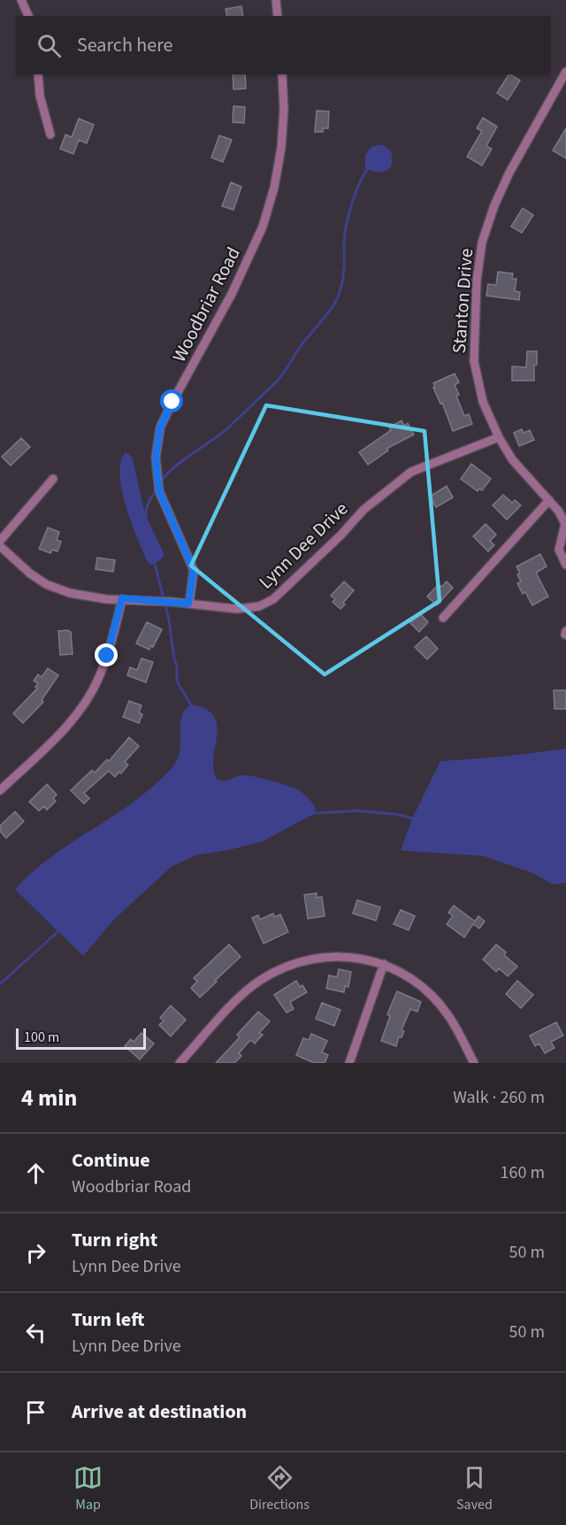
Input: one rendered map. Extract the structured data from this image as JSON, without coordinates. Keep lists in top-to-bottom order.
{
  "streets": {
    "street": ["Stanton Drive", "Woodbriar Road", "Lynn Dee Drive"]
  },
  "crossings": [
    ["Stanton Drive", "Lynn Dee Drive"],
    ["Woodbriar Road", "Lynn Dee Drive"]
  ],
  "scale_bar": "100 m",
  "page": {
    "search": "Search here",
    "scale": "100 m",
    "heading": ["4 min", "Walk · 260 m"],
    "list": [
      ["Continue", "Woodbriar Road", "160 m"],
      ["Turn right", "Lynn Dee Drive", "50 m"],
      ["Turn left", "Lynn Dee Drive", "50 m"],
      "Arrive at destination"
    ],
    "nav": ["Map", "Directions", "Saved"]
  }
}
